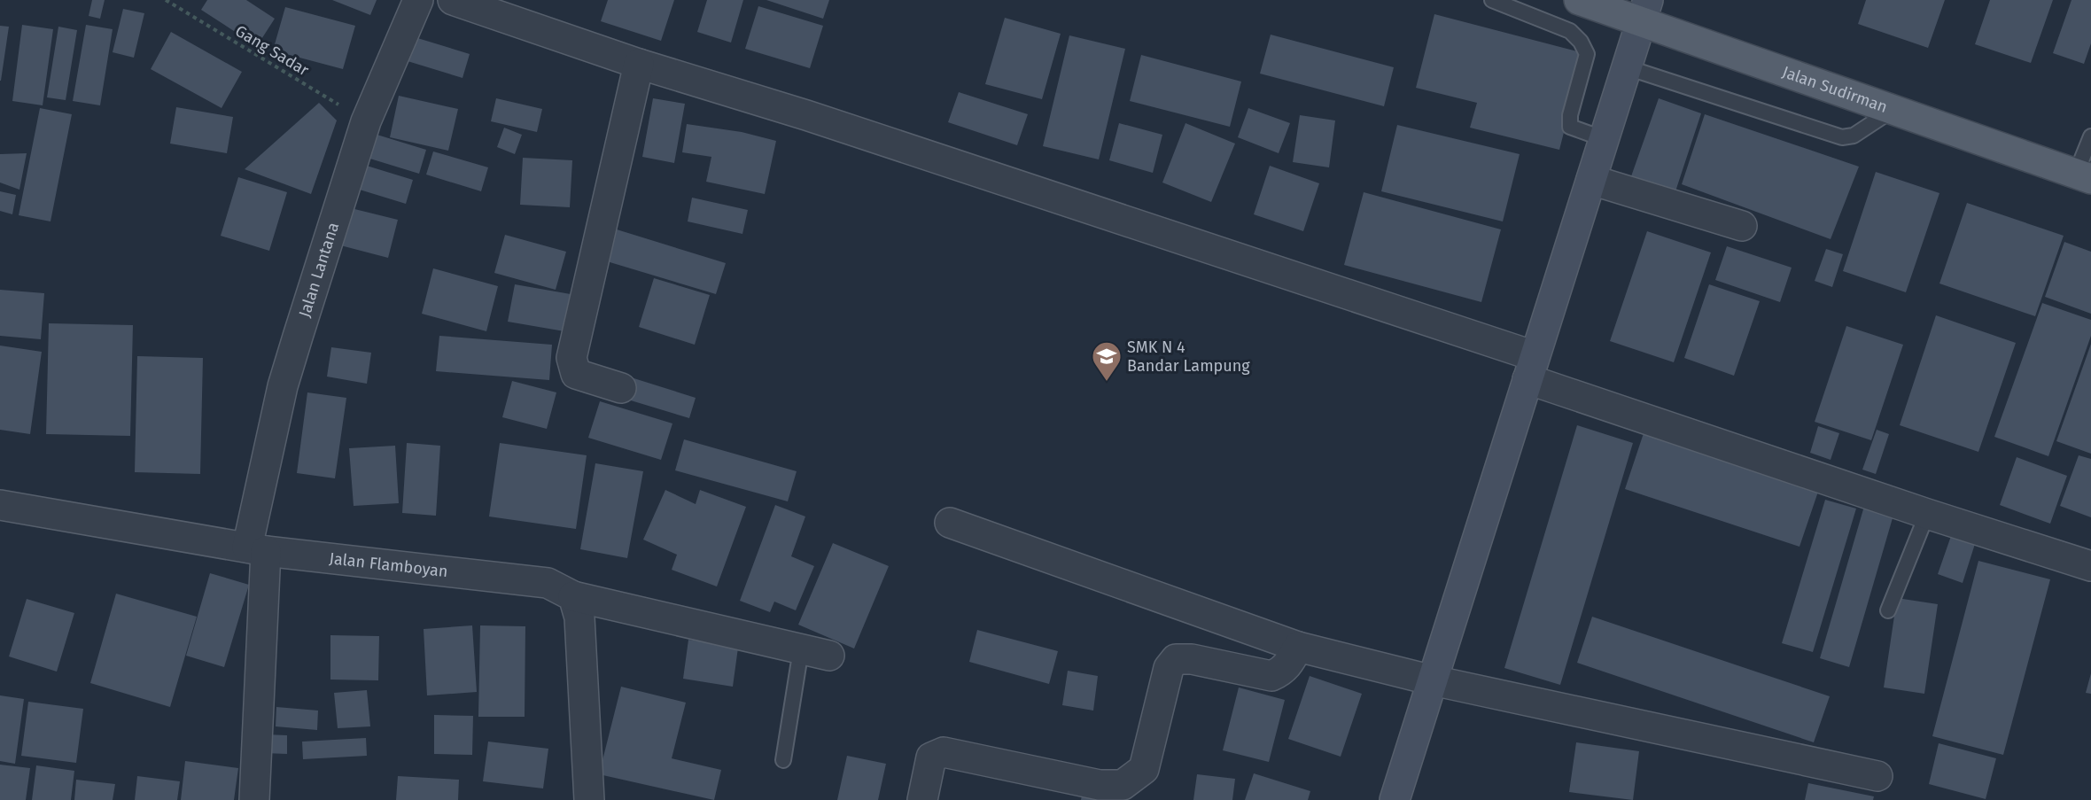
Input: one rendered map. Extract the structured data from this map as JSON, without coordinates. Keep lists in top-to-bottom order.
{
  "streets": {
    "main road": ["Jalan Sudirman"],
    "street": ["Jalan Lantana", "Jalan Flamboyan"],
    "path": ["Gang Sadar"]
  },
  "crossings": [
    ["Gang Sadar", "Jalan Lantana"],
    ["Jalan Lantana", "Jalan Flamboyan"]
  ],
  "places": {
    "school or university": ["SMK N 4 Bandar Lampung"]
  }
}
